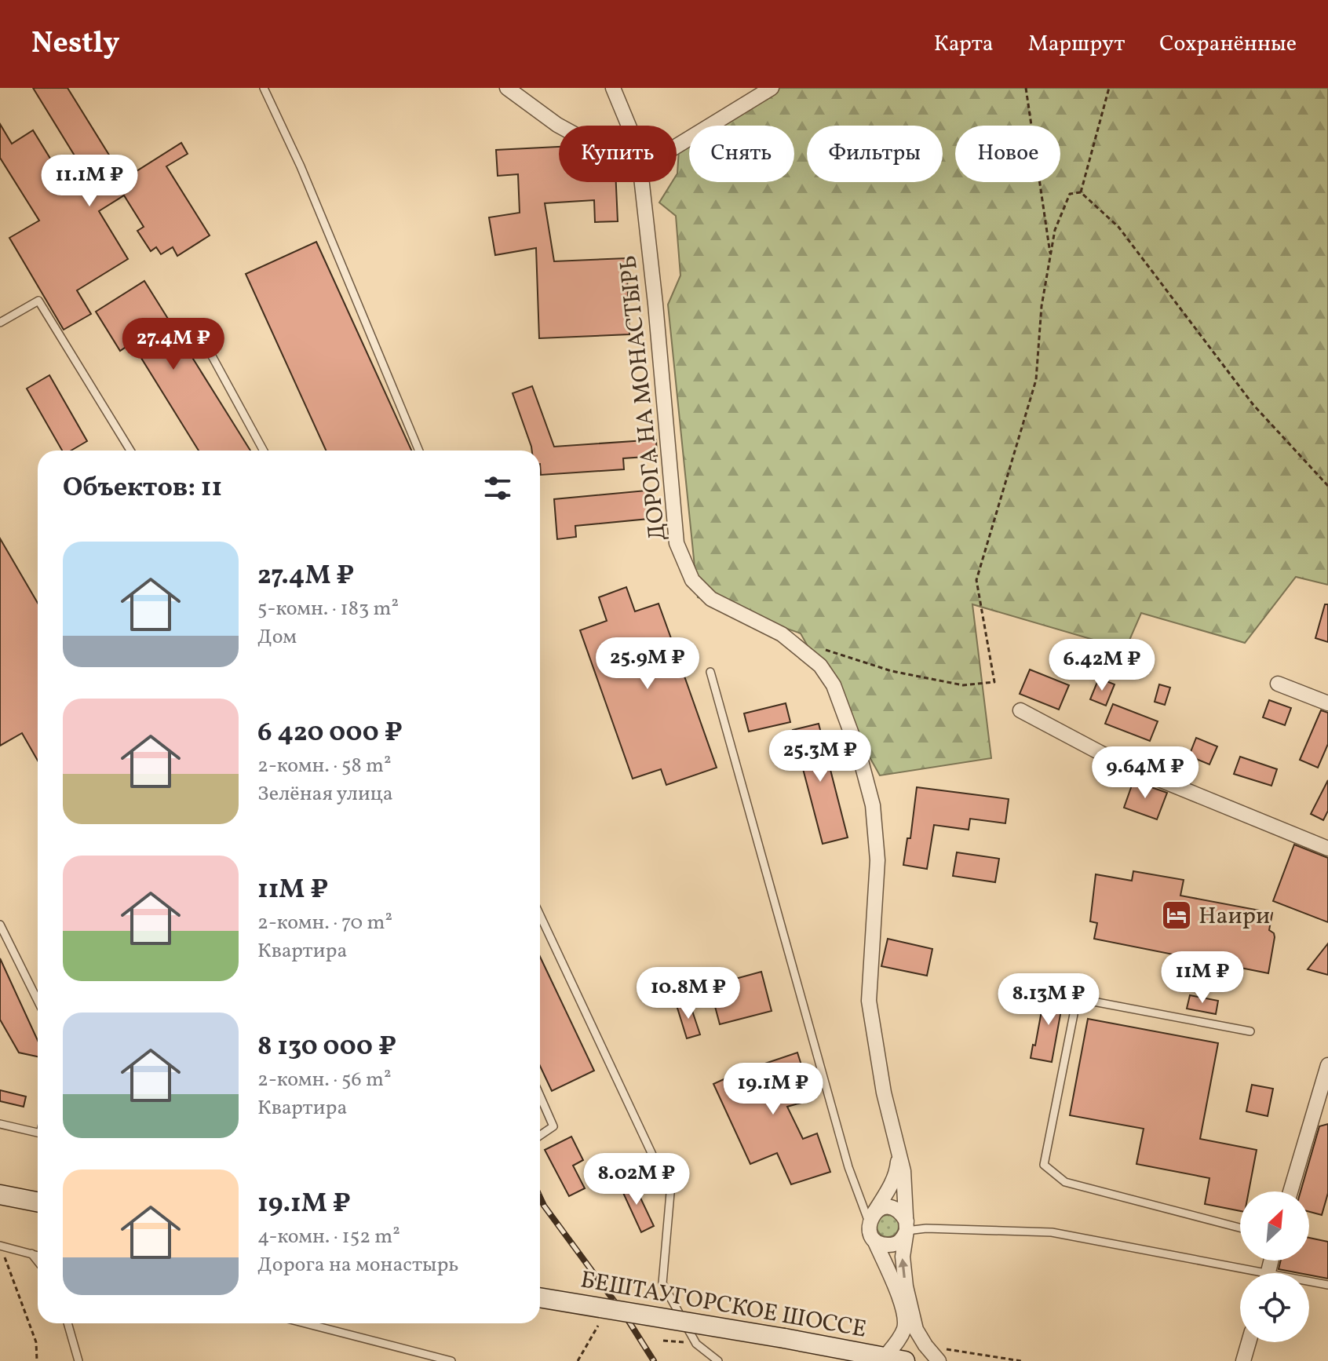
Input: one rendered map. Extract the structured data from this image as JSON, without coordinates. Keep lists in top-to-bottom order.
{
  "streets": {
    "main road": ["БЕШТАУГОРСКОЕ ШОССЕ"],
    "street": ["ДОРОГА НА МОНАСТЫРЬ"]
  },
  "places": {
    "hotel": ["Наири"]
  },
  "north": "top right",
  "page": {
    "header": "Nestly",
    "nav": ["Карта", "Маршрут", "Сохранённые"],
    "chip": [
      "Купить",
      "Снять",
      "Фильтры",
      "Новое"
    ],
    "price": [
      "11.1M ₽",
      "27.4M ₽",
      "25.9M ₽",
      "6.42M ₽",
      "25.3M ₽",
      "9.64M ₽",
      "11M ₽",
      "10.8M ₽",
      "8.13M ₽",
      "19.1M ₽",
      "8.02M ₽"
    ],
    "heading": "Объектов: 11",
    "list": [
      {
        "name": "27.4M ₽",
        "note": "5-комн. · 183 m² · Дом"
      },
      {
        "name": "6 420 000 ₽",
        "note": "2-комн. · 58 m² · Зелёная улица"
      },
      {
        "name": "11M ₽",
        "note": "2-комн. · 70 m² · Квартира"
      },
      {
        "name": "8 130 000 ₽",
        "note": "2-комн. · 56 m² · Квартира"
      },
      {
        "name": "19.1M ₽",
        "note": "4-комн. · 152 m² · Дорога на монастырь"
      }
    ]
  }
}
